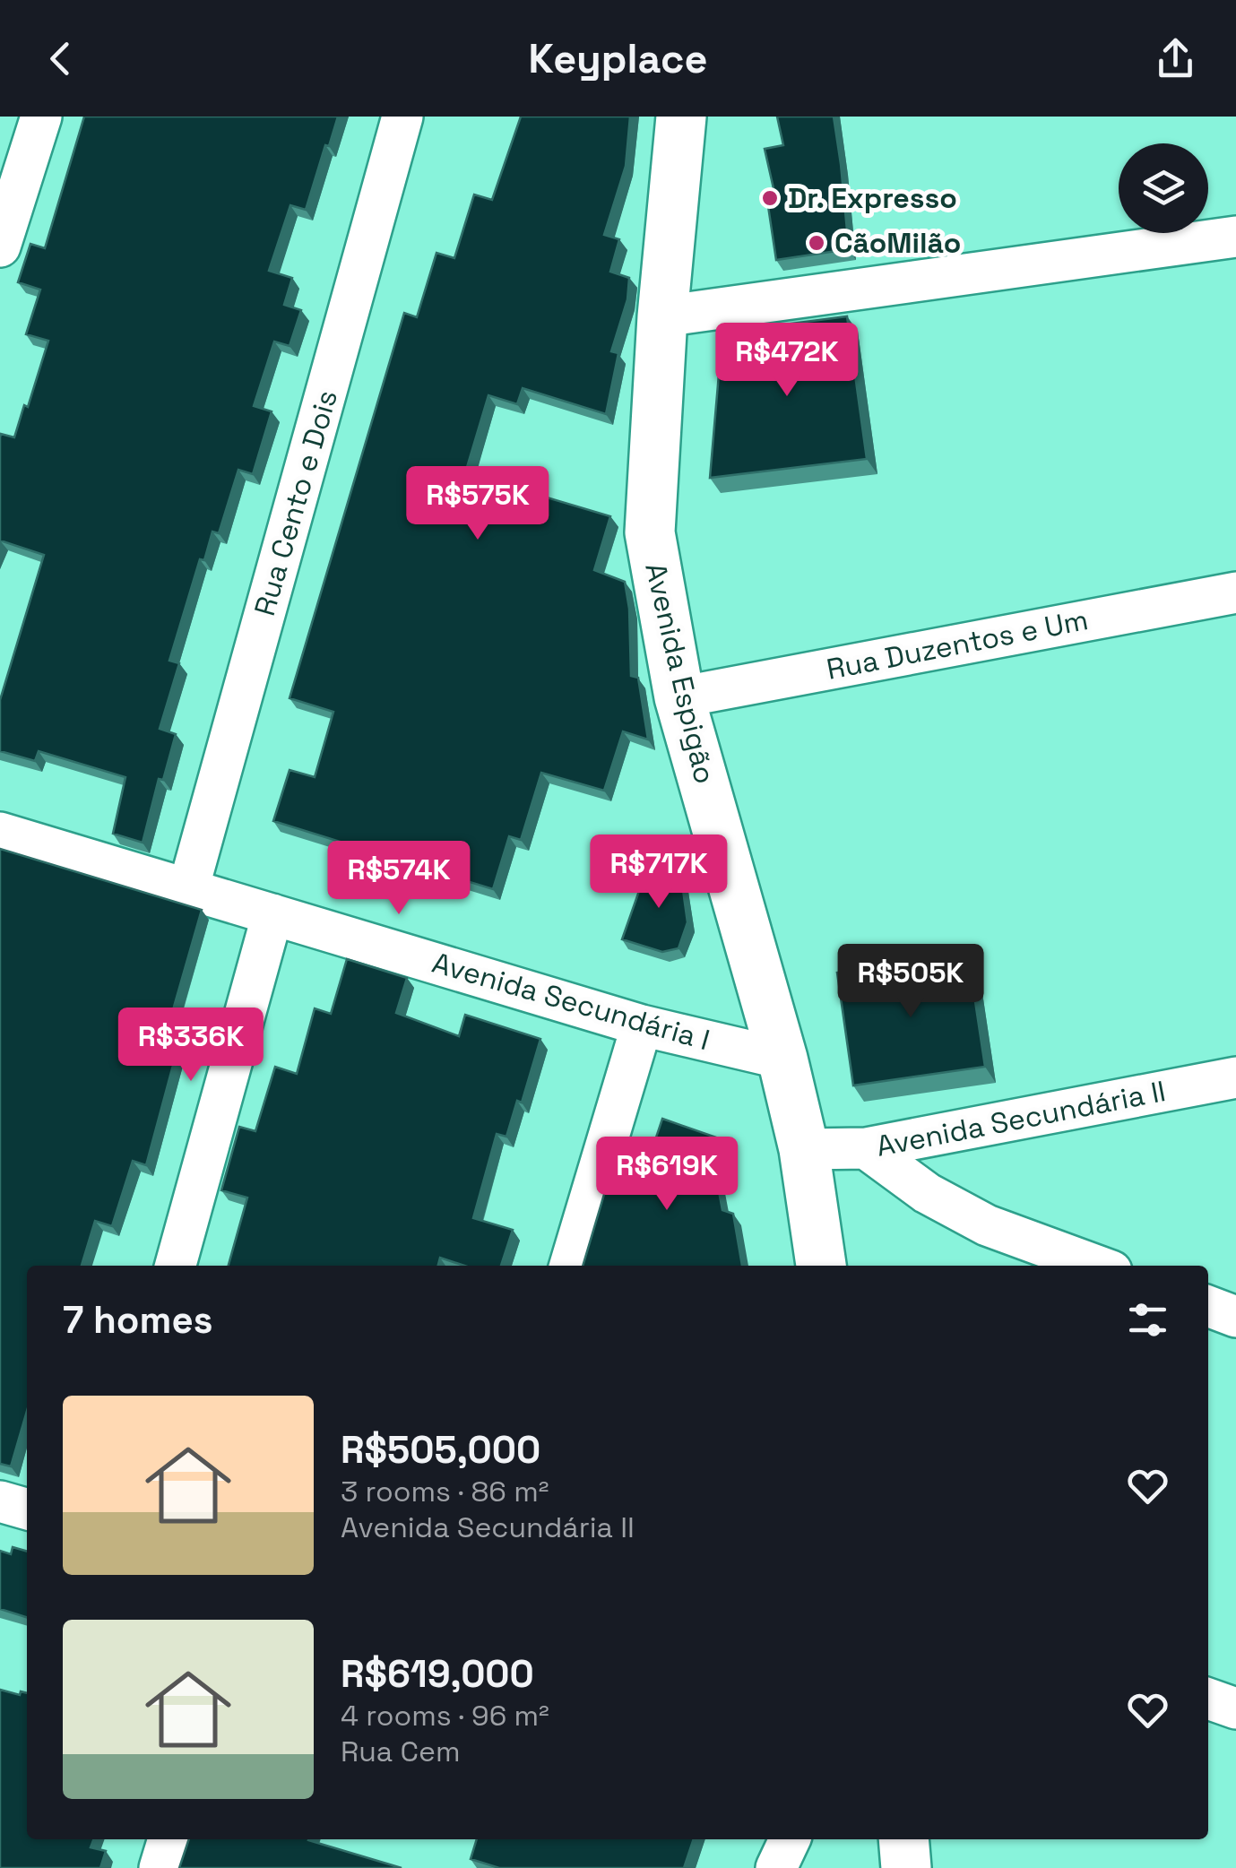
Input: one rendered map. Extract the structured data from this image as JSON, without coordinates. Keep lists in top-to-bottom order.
{
  "streets": {
    "street": [
      "Rua Cento e Dois",
      "Rua Duzentos e Um",
      "Avenida Espigão",
      "Avenida Secundária I",
      "Avenida Secundária II"
    ]
  },
  "crossings": [
    ["Rua Cento e Dois", "Avenida Secundária I"],
    ["Rua Duzentos e Um", "Avenida Espigão"],
    ["Avenida Espigão", "Avenida Secundária I"],
    ["Avenida Espigão", "Avenida Secundária II"]
  ],
  "places": ["Dr. Expresso", "CãoMilão"],
  "page": {
    "header": "Keyplace",
    "price": [
      "R$472K",
      "R$575K",
      "R$717K",
      "R$574K",
      "R$505K",
      "R$336K",
      "R$619K"
    ],
    "heading": "7 homes",
    "list": [
      {
        "name": "R$505,000",
        "note": "3 rooms · 86 m² · Avenida Secundária II"
      },
      {
        "name": "R$619,000",
        "note": "4 rooms · 96 m² · Rua Cem"
      }
    ]
  }
}
